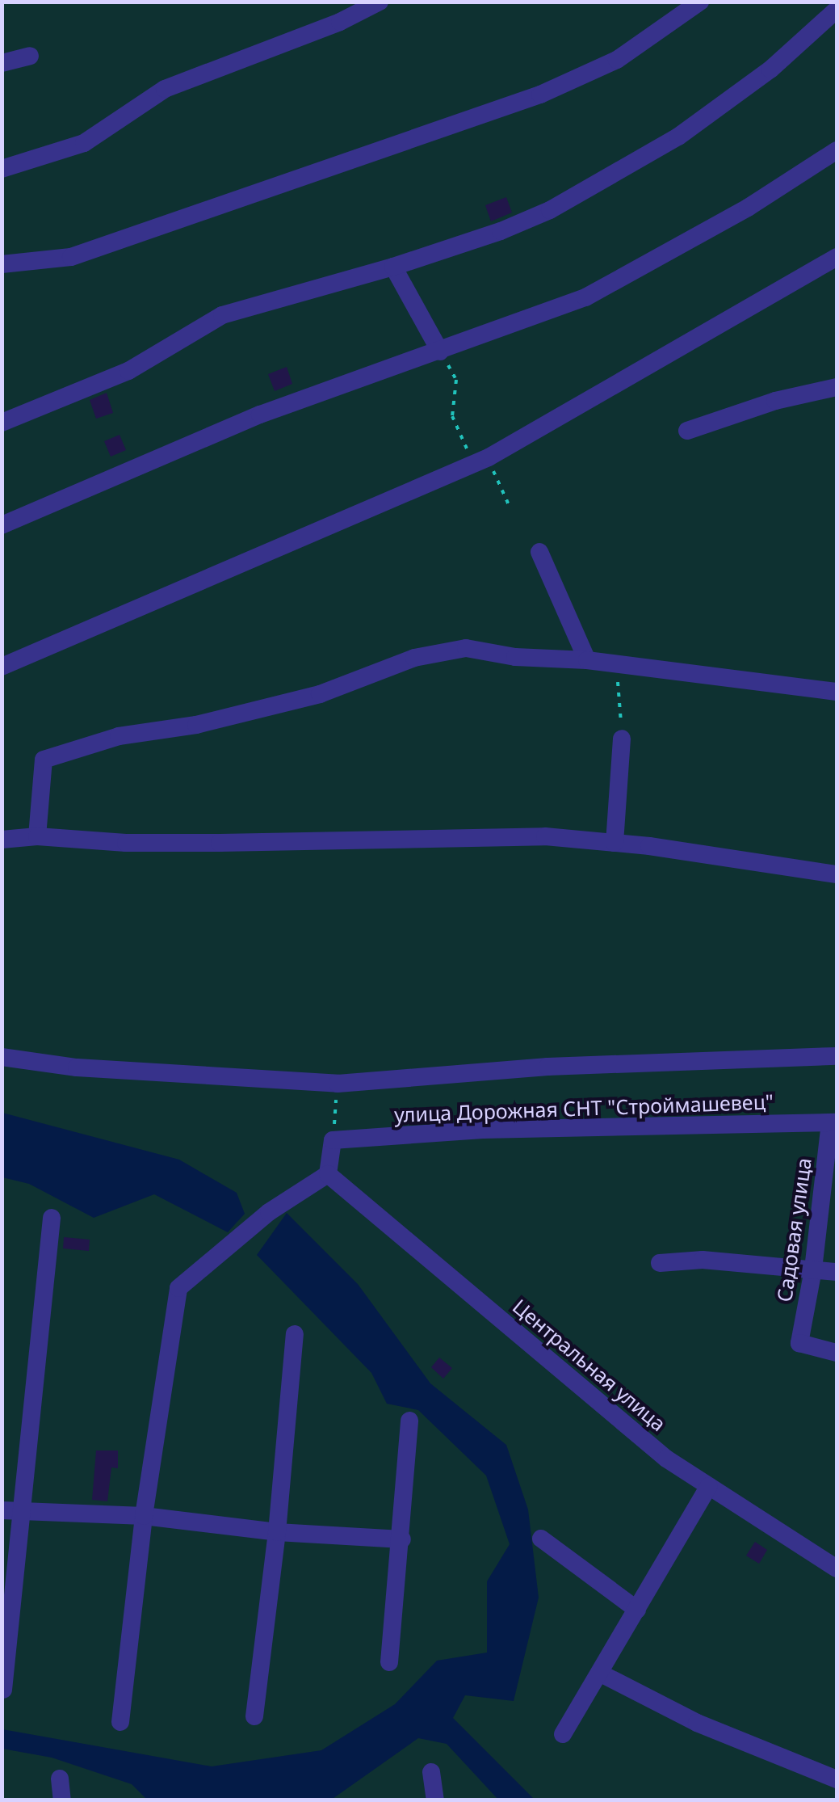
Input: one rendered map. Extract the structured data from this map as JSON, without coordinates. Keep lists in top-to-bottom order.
{
  "streets": {
    "street": ["улица Дорожная СНТ \"Строймашевец\"", "Садовая улица", "Центральная улица"]
  },
  "crossings": [
    ["улица Дорожная СНТ \"Строймашевец\"", "Садовая улица"]
  ]
}
